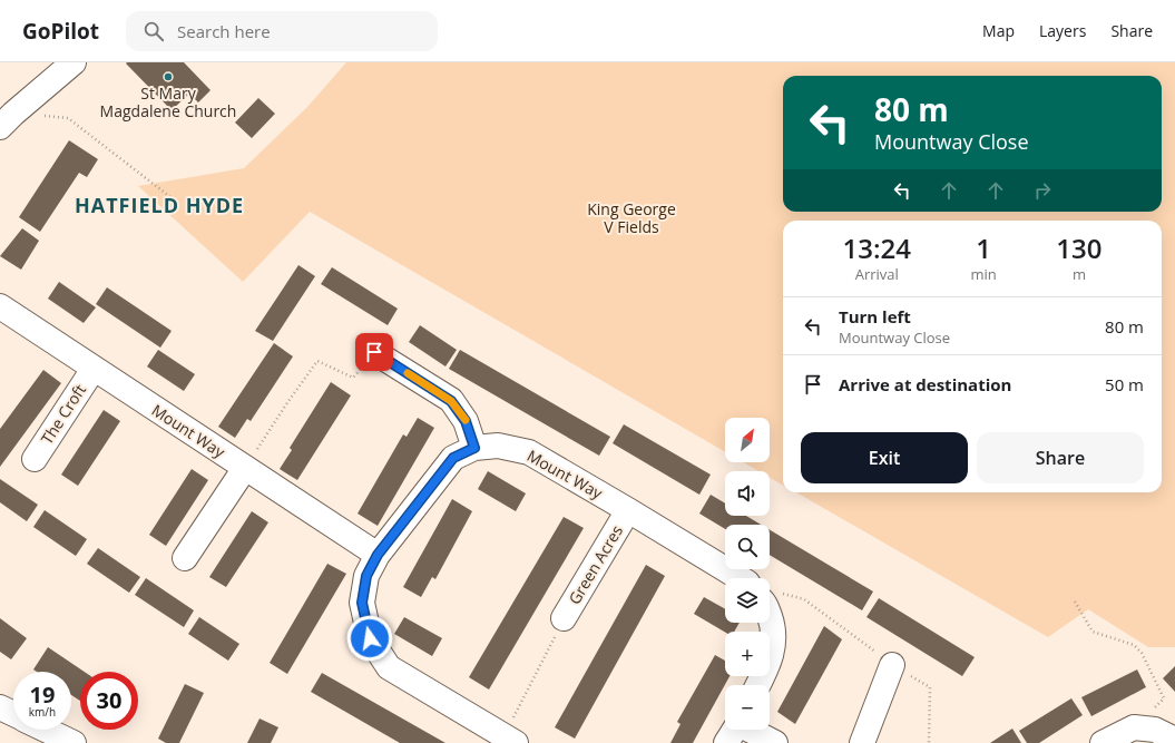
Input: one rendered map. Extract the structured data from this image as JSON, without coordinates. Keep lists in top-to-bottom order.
{
  "streets": {
    "street": ["The Croft", "Mount Way", "Green Acres"]
  },
  "crossings": [
    ["The Croft", "Mount Way"],
    ["Mount Way", "Green Acres"]
  ],
  "districts": ["HATFIELD HYDE"],
  "parks": ["King George V Fields"],
  "places": ["St Mary Magdalene Church"],
  "north": "top right",
  "page": {
    "header": "GoPilot",
    "search": "Search here",
    "nav": ["Map", "Layers", "Share"],
    "turn": ["80 m", "Mountway Close"],
    "eta": [
      "13:24",
      "Arrival",
      "1",
      "min",
      "130",
      "m"
    ],
    "list": [
      {
        "name": "Turn left",
        "note": "Mountway Close",
        "value": "80 m"
      },
      {
        "name": "Arrive at destination",
        "value": "50 m"
      }
    ],
    "map_buttons": ["+", "−"],
    "buttons": ["Exit", "Share"],
    "speed": "19 km/h",
    "limit": "30"
  }
}
